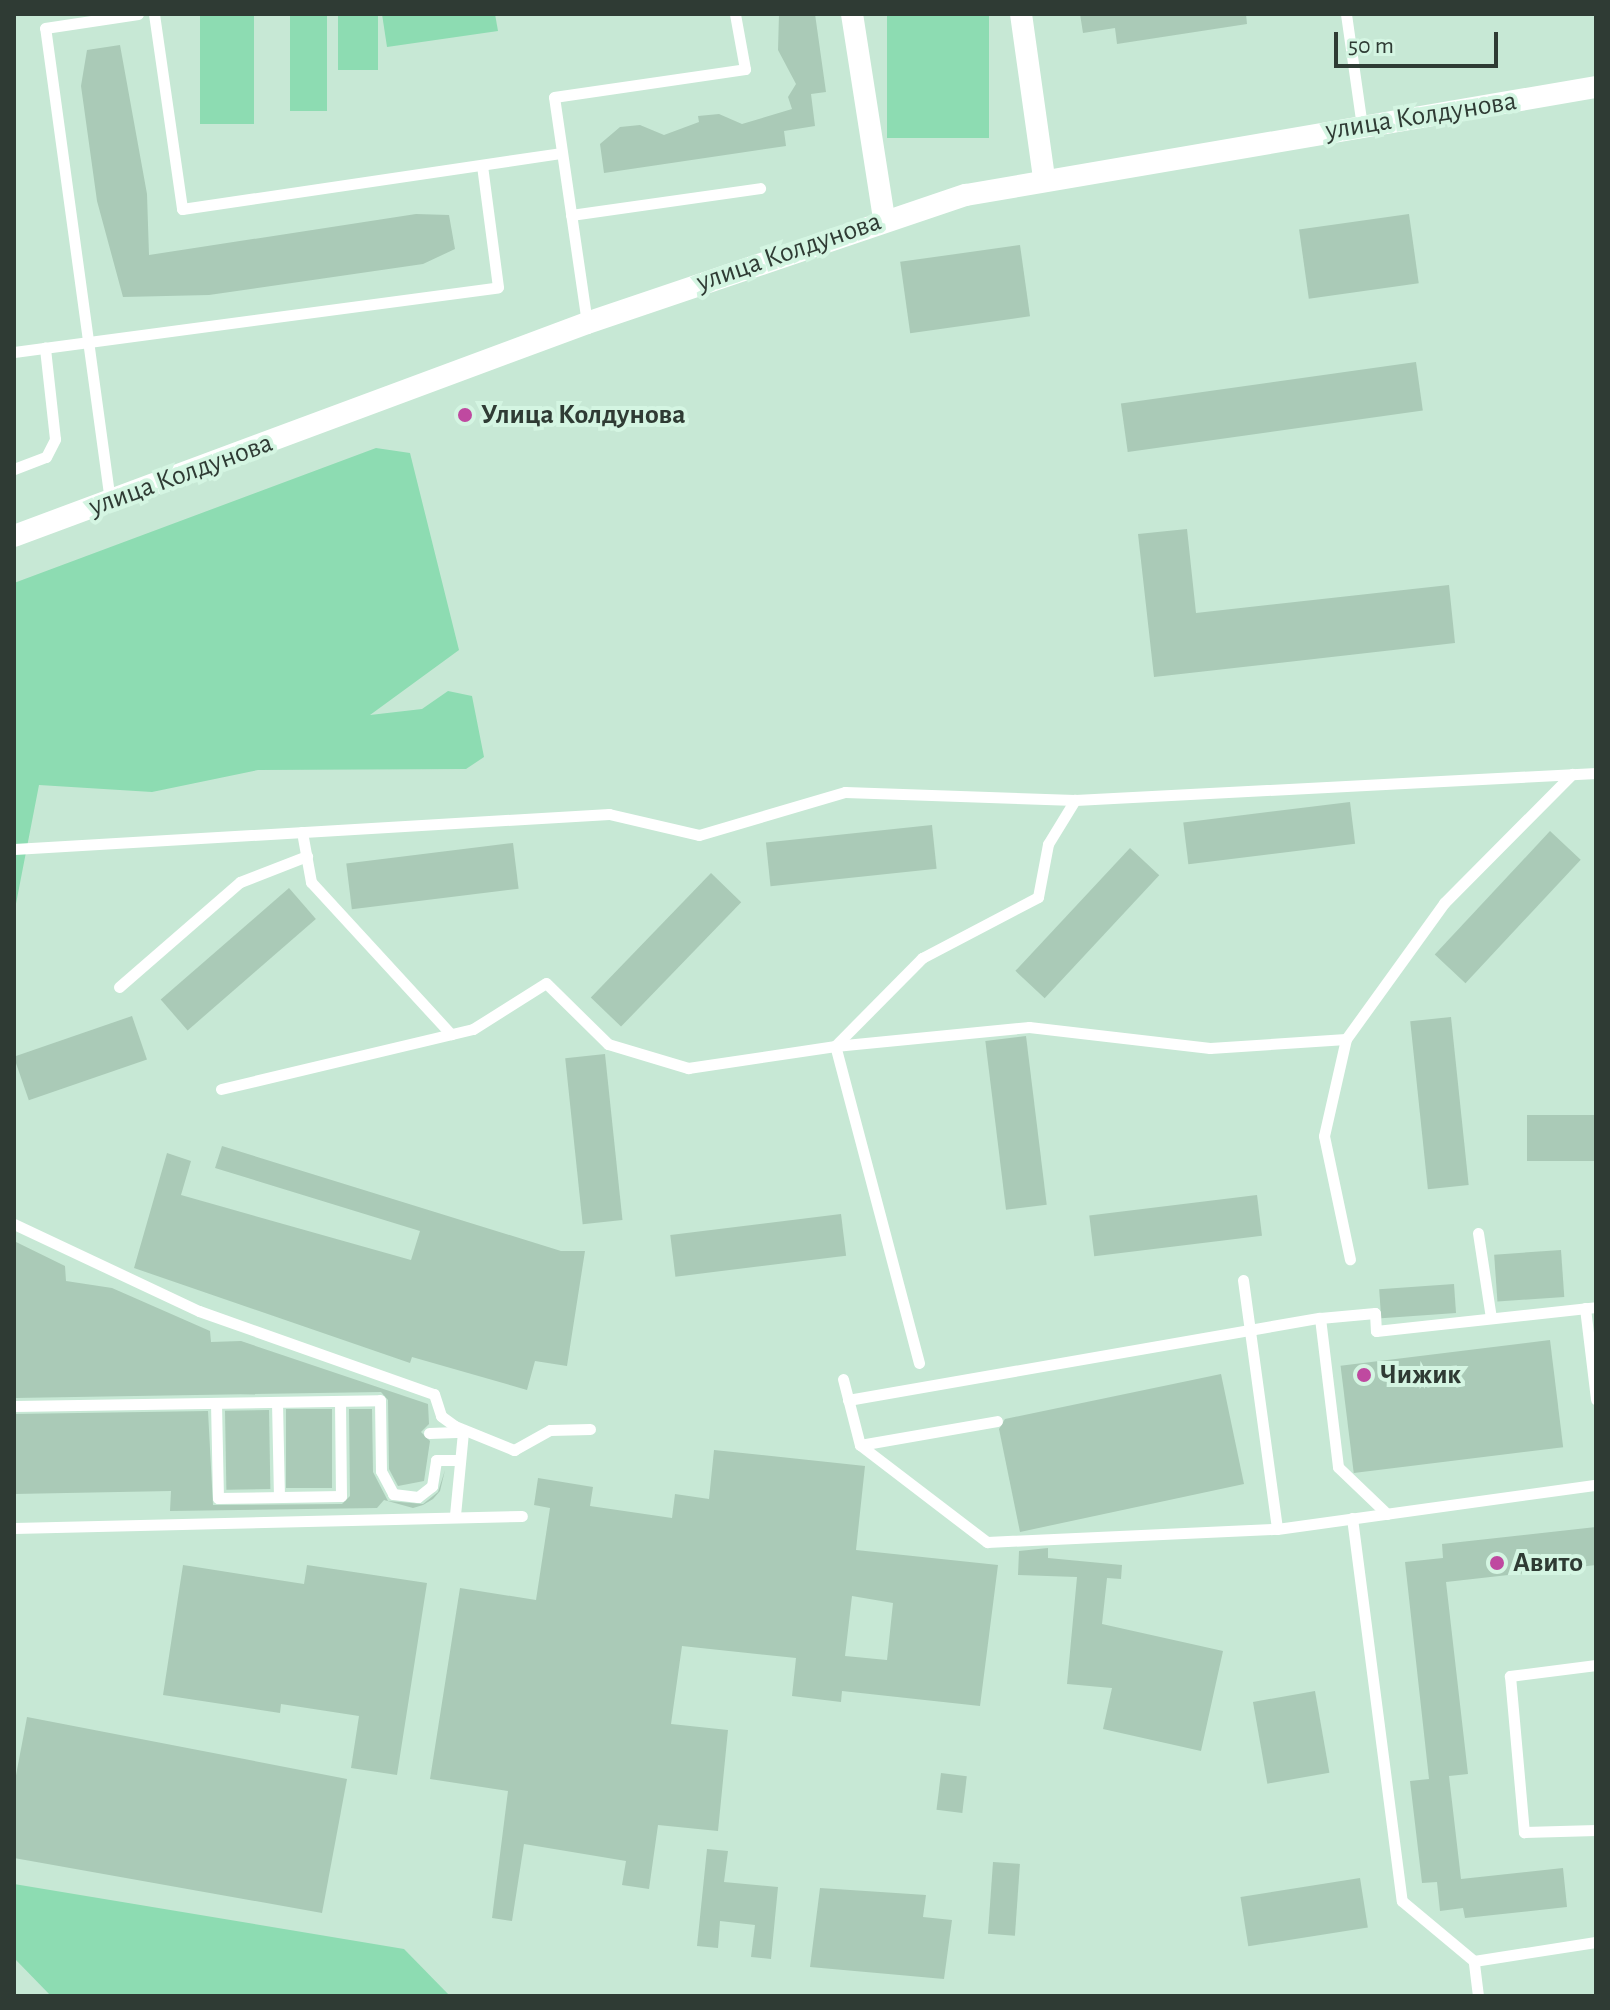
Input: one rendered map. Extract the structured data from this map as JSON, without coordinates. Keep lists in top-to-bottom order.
{
  "streets": {
    "street": ["улица Колдунова"]
  },
  "places": ["Улица Колдунова", "Чижик", "Авито"],
  "scale_bar": "50 m"
}
